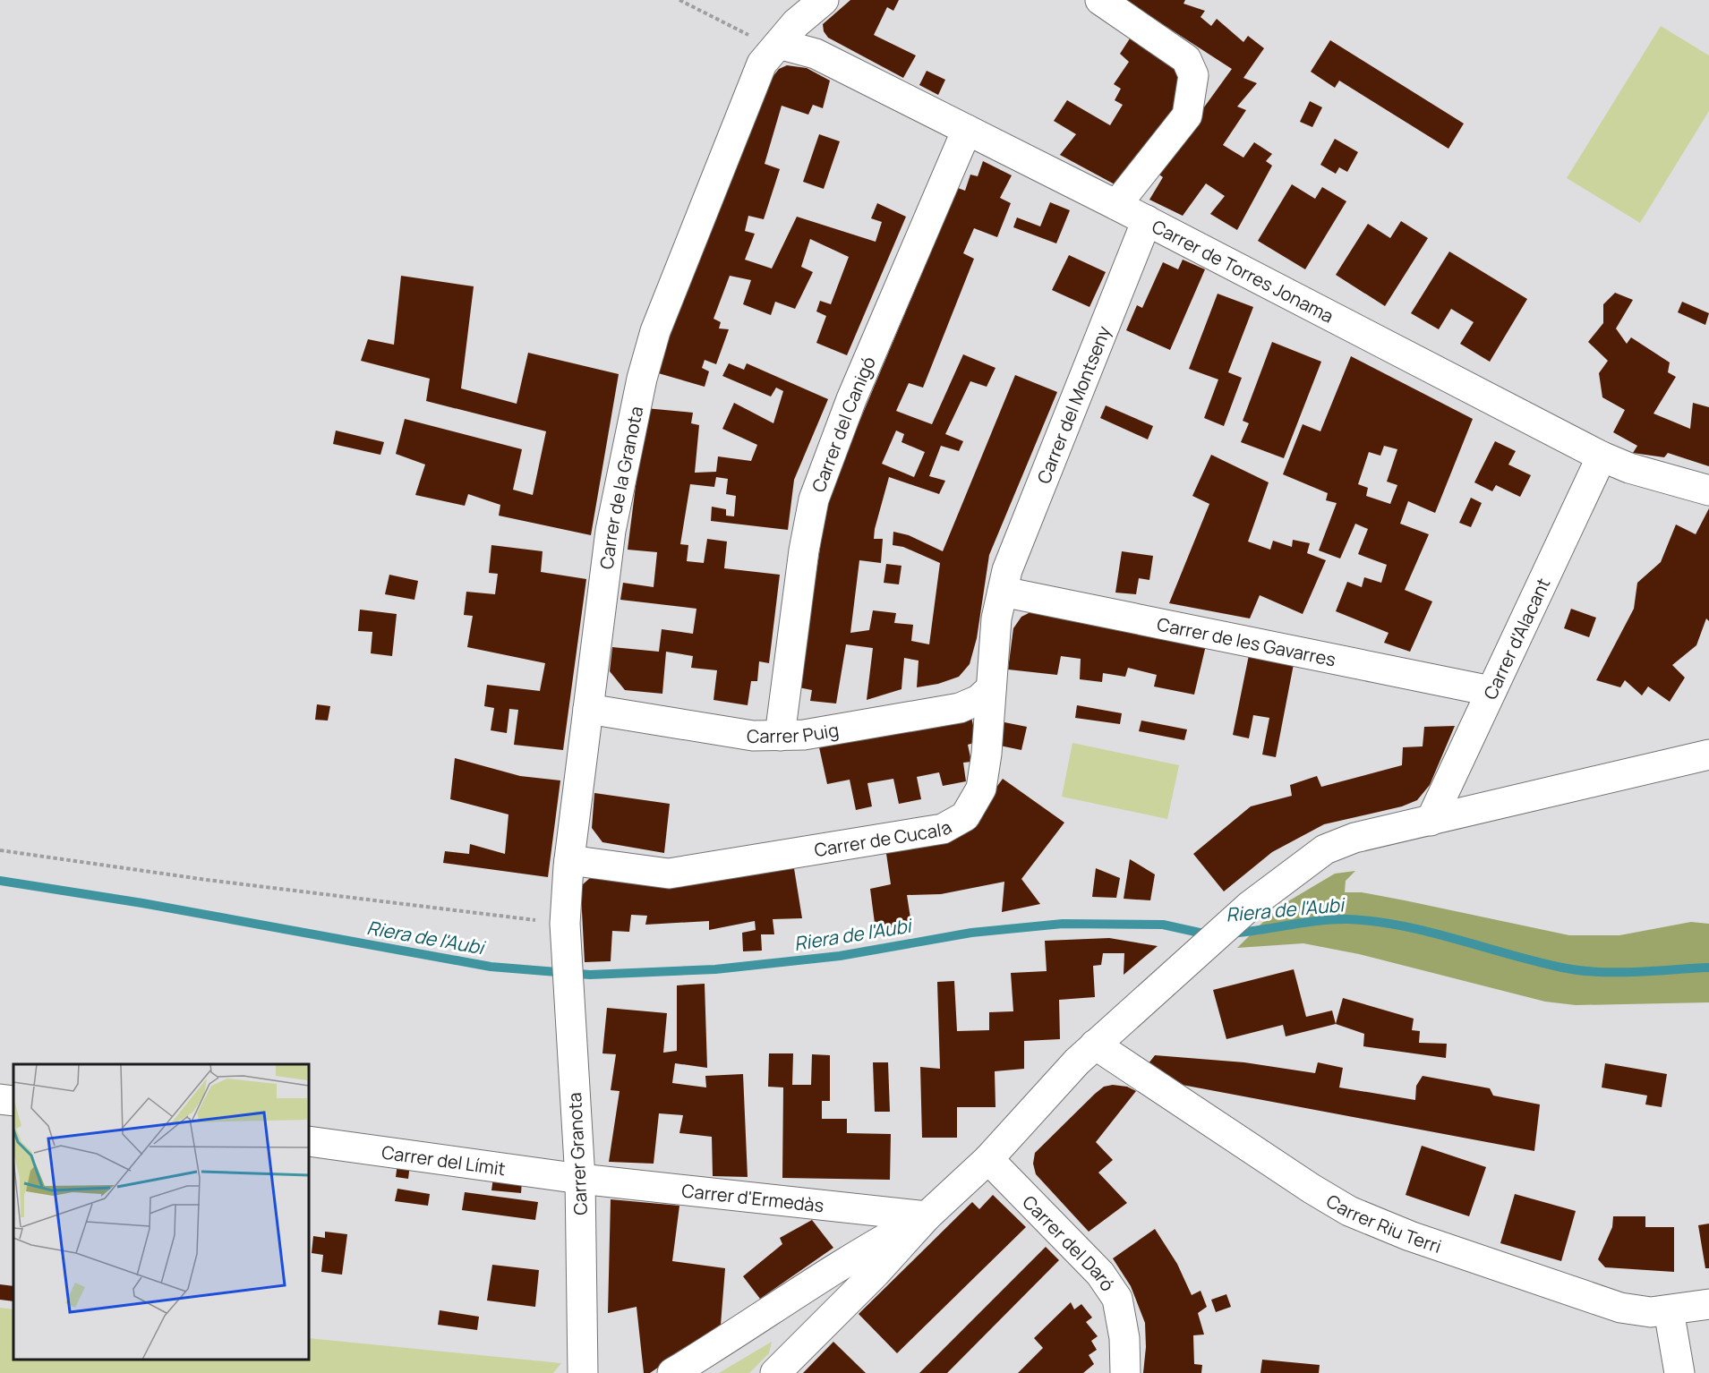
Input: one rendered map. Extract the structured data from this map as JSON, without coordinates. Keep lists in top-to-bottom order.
{
  "streets": {
    "street": [
      "Carrer de Torres Jonama",
      "Carrer del Montseny",
      "Carrer del Canigó",
      "Carrer de la Granota",
      "Carrer d'Alacant",
      "Carrer de les Gavarres",
      "Carrer Puig",
      "Carrer de Cucala",
      "Carrer Granota",
      "Carrer del Límit",
      "Carrer d'Ermedàs",
      "Carrer Riu Terri",
      "Carrer del Daró"
    ]
  },
  "crossings": [
    ["Carrer de Torres Jonama", "Carrer del Montseny"],
    ["Carrer de Torres Jonama", "Carrer del Canigó"],
    ["Carrer de Torres Jonama", "Carrer de la Granota"],
    ["Carrer de Torres Jonama", "Carrer d'Alacant"],
    ["Carrer del Montseny", "Carrer de les Gavarres"],
    ["Carrer del Montseny", "Carrer de Cucala"],
    ["Carrer del Canigó", "Carrer Puig"],
    ["Carrer de la Granota", "Carrer Puig"],
    ["Carrer de la Granota", "Carrer de Cucala"],
    ["Carrer de la Granota", "Carrer Granota"],
    ["Carrer d'Alacant", "Carrer de les Gavarres"],
    ["Carrer de les Gavarres", "Carrer de Cucala"],
    ["Carrer Puig", "Carrer de Cucala"],
    ["Carrer Granota", "Carrer del Límit"],
    ["Carrer Granota", "Carrer d'Ermedàs"],
    ["Carrer del Límit", "Carrer d'Ermedàs"]
  ],
  "water": ["Riera de l'Aubi"]
}
